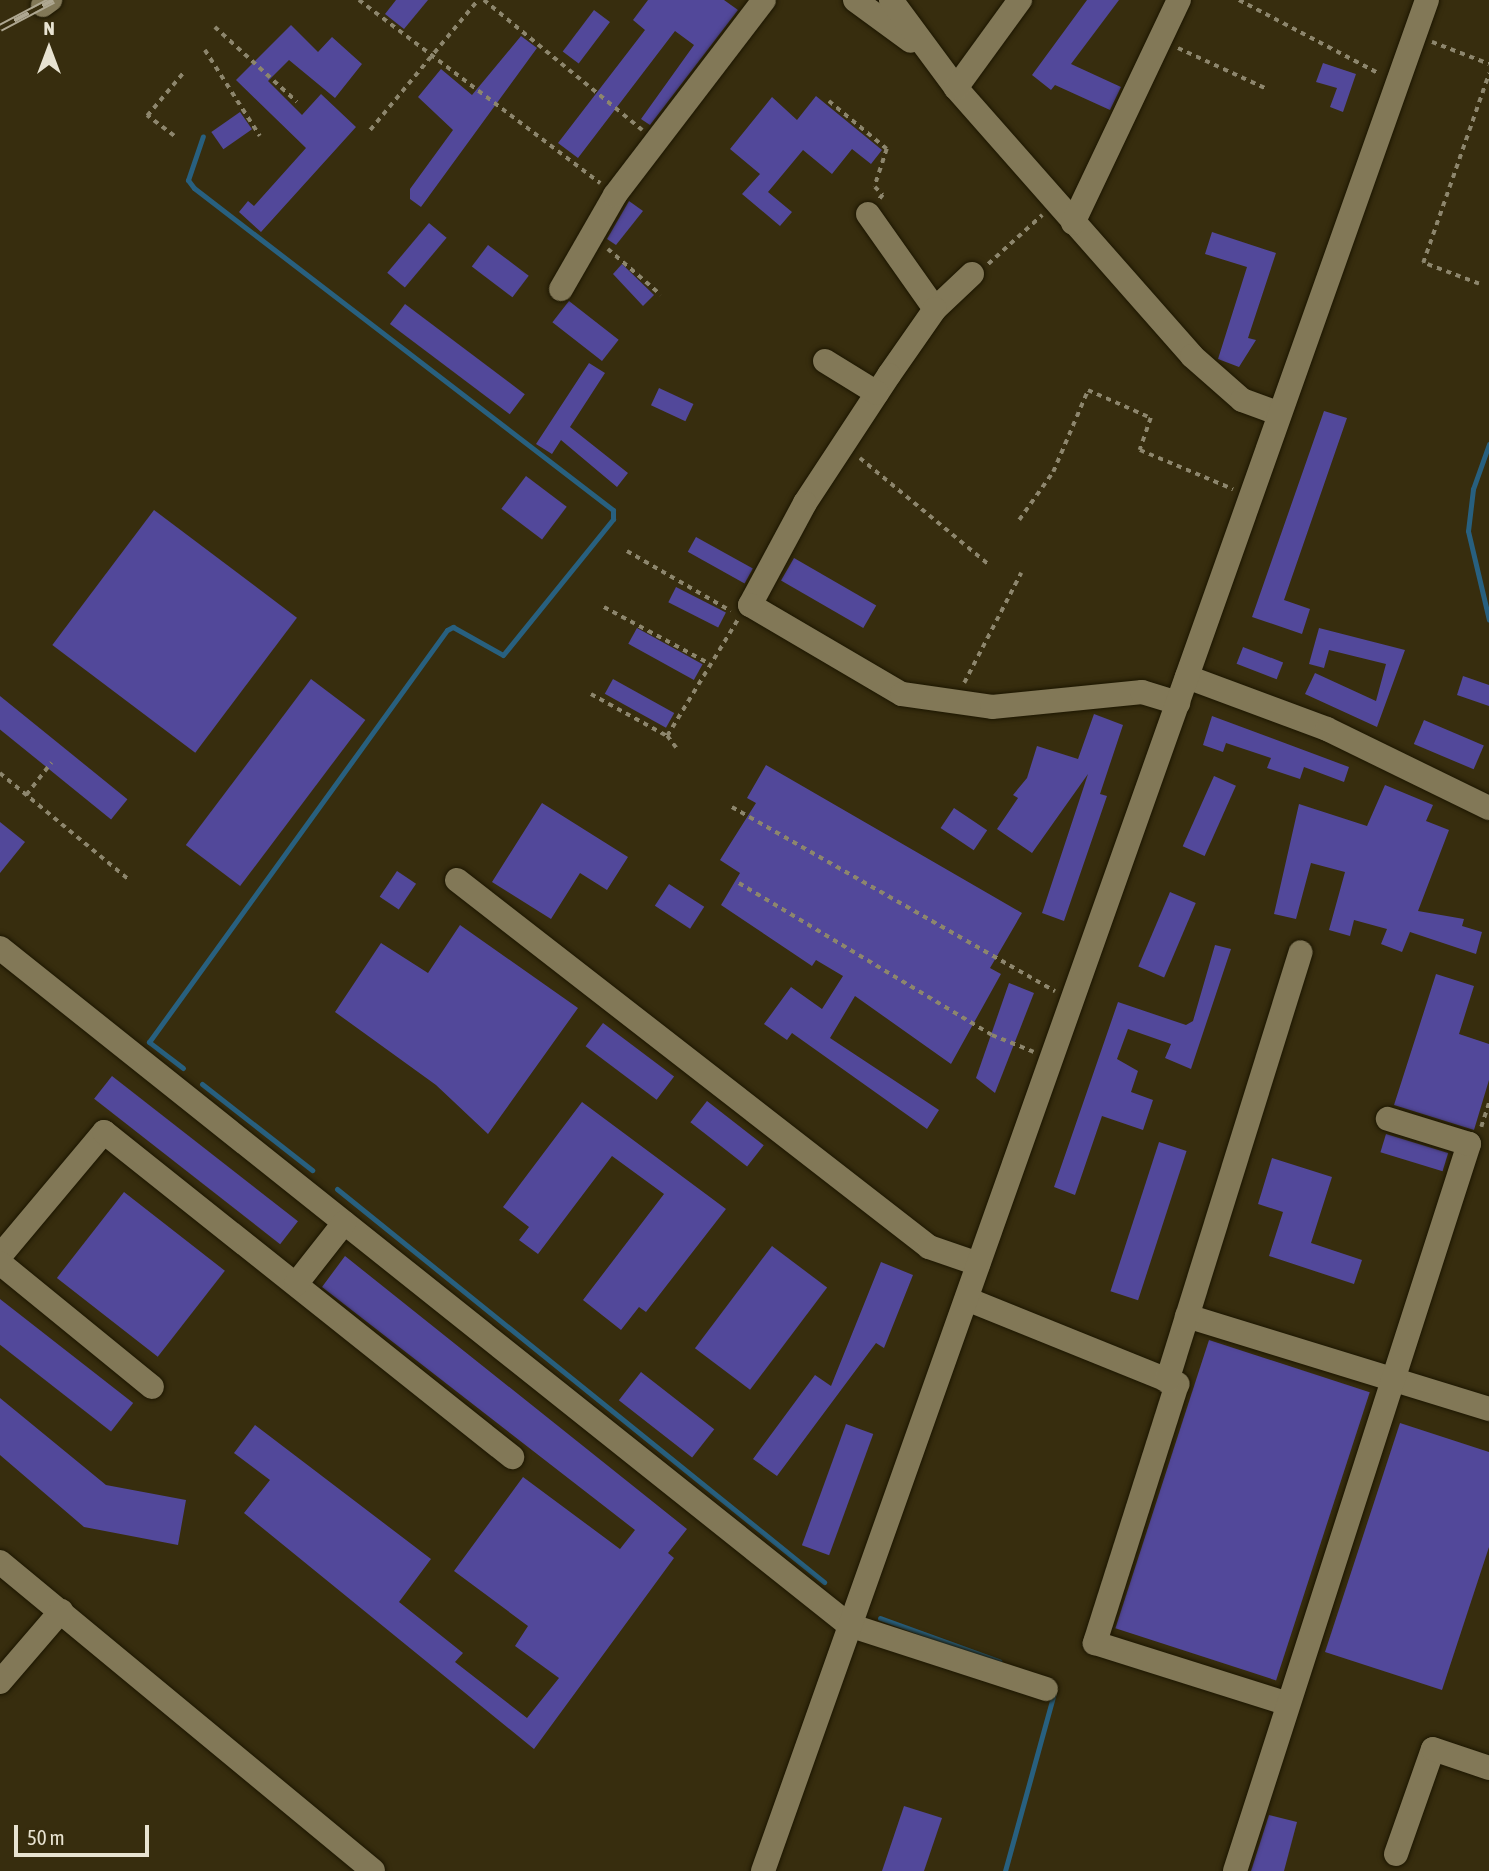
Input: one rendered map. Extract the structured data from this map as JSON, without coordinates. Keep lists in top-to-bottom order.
{
  "scale_bar": "50 m",
  "north": "top"
}
